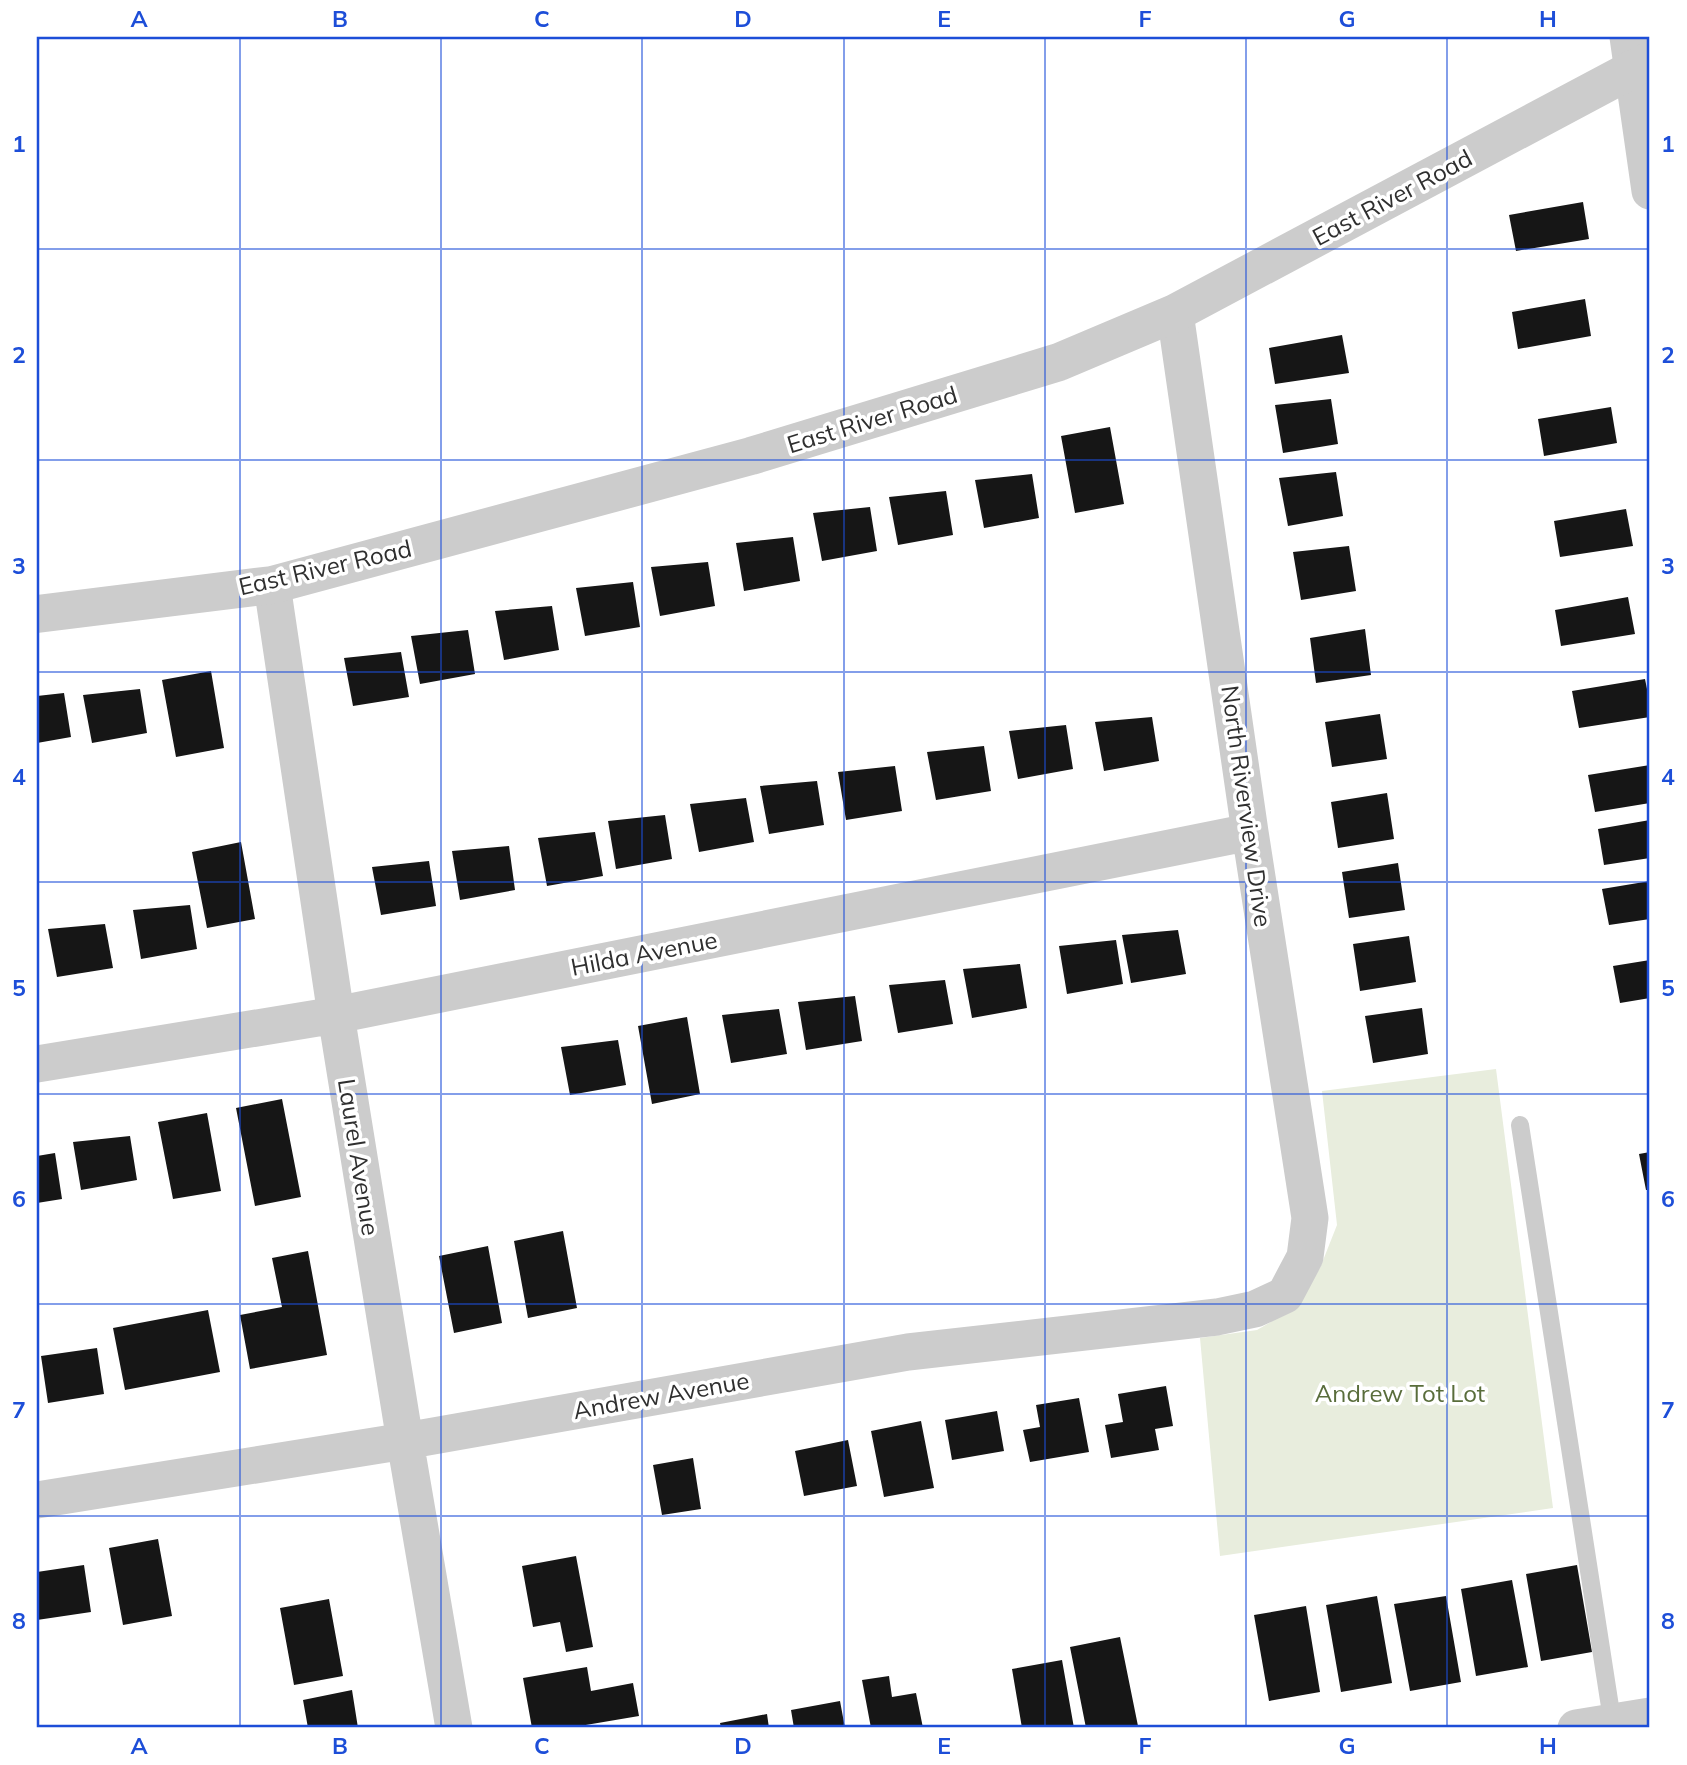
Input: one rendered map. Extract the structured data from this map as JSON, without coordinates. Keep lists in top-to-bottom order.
{
  "streets": {
    "street": [
      "East River Road",
      "North Riverview Drive",
      "Hilda Avenue",
      "Laurel Avenue",
      "Andrew Avenue"
    ]
  },
  "crossings": [
    ["East River Road", "North Riverview Drive"],
    ["East River Road", "Laurel Avenue"],
    ["North Riverview Drive", "Hilda Avenue"],
    ["North Riverview Drive", "Andrew Avenue"],
    ["Hilda Avenue", "Laurel Avenue"],
    ["Laurel Avenue", "Andrew Avenue"]
  ],
  "parks": ["Andrew Tot Lot"],
  "grid": {
    "columns": [
      "A",
      "B",
      "C",
      "D",
      "E",
      "F",
      "G",
      "H"
    ],
    "rows": [
      "1",
      "2",
      "3",
      "4",
      "5",
      "6",
      "7",
      "8"
    ]
  }
}
